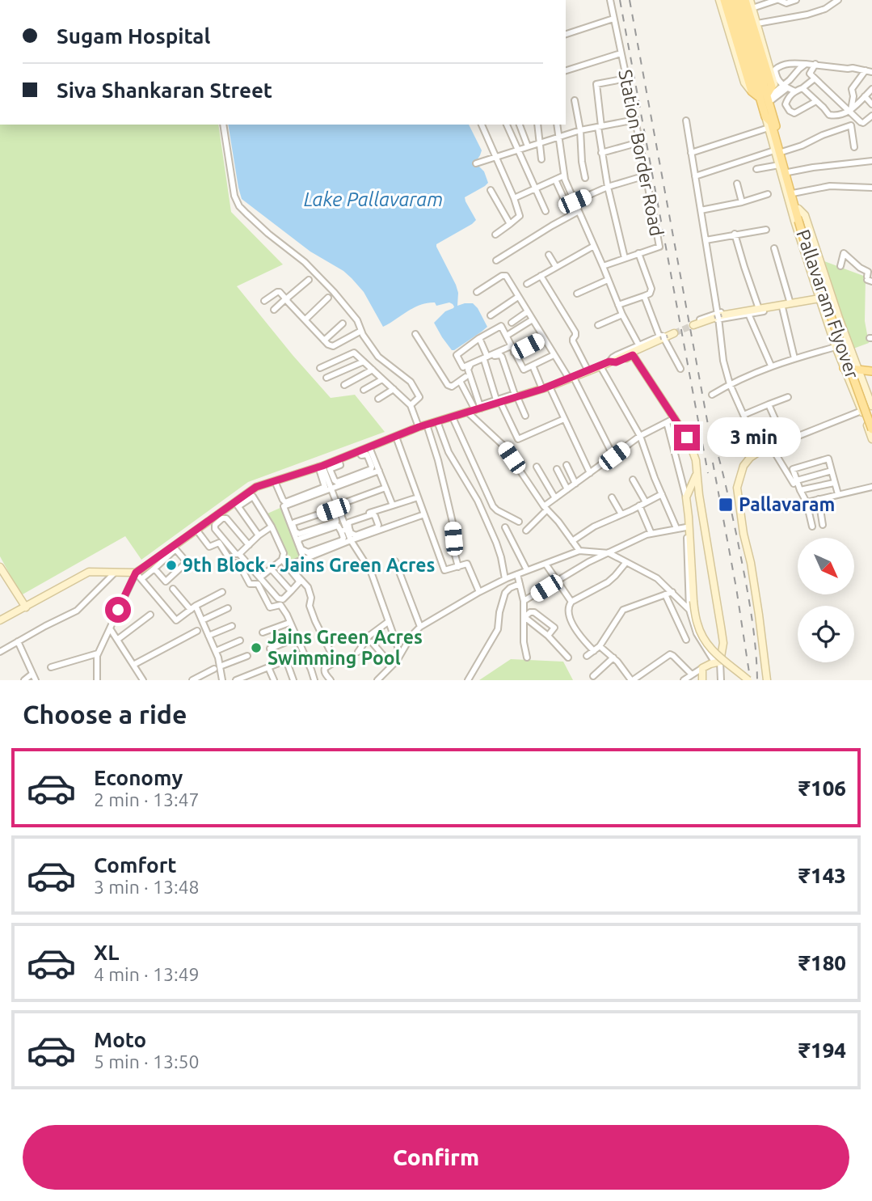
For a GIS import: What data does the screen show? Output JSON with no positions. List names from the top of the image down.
{
  "streets": {
    "main road": ["Pallavaram Flyover"],
    "street": ["Station Border Road"]
  },
  "water": ["Lake Pallavaram"],
  "places": {
    "transit": ["Pallavaram"],
    "other": ["9th Block - Jains Green Acres", "Jains Green Acres Swimming Pool"]
  },
  "north": "bottom right",
  "page": {
    "banner": ["Sugam Hospital", "Siva Shankaran Street"],
    "bubble": "3 min",
    "heading": "Choose a ride",
    "list": [
      {
        "name": "Economy",
        "note": "2 min · 13:47",
        "value": "₹106"
      },
      {
        "name": "Comfort",
        "note": "3 min · 13:48",
        "value": "₹143"
      },
      {
        "name": "XL",
        "note": "4 min · 13:49",
        "value": "₹180"
      },
      {
        "name": "Moto",
        "note": "5 min · 13:50",
        "value": "₹194"
      }
    ],
    "buttons": "Confirm"
  }
}
